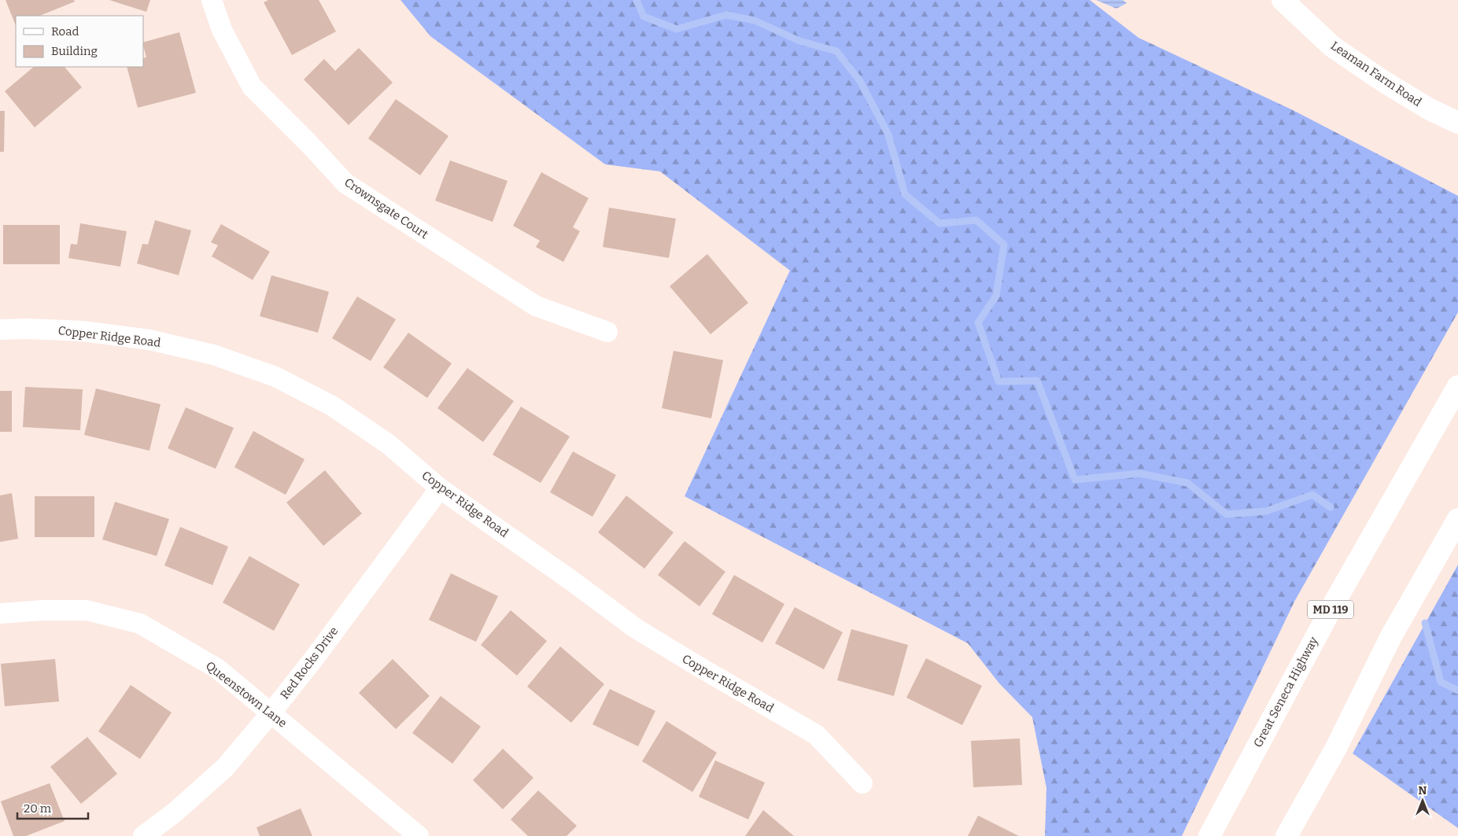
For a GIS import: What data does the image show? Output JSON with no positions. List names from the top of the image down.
{
  "streets": {
    "main road": ["Leaman Farm Road", "MD 119", "Great Seneca Highway"],
    "street": [
      "Crownsgate Court",
      "Copper Ridge Road",
      "Red Rocks Drive",
      "Queenstown Lane"
    ]
  },
  "crossings": [
    ["Copper Ridge Road", "Red Rocks Drive"],
    ["Red Rocks Drive", "Queenstown Lane"]
  ],
  "legend": ["Road", "Building"],
  "scale_bar": "20 m",
  "north": "top"
}
